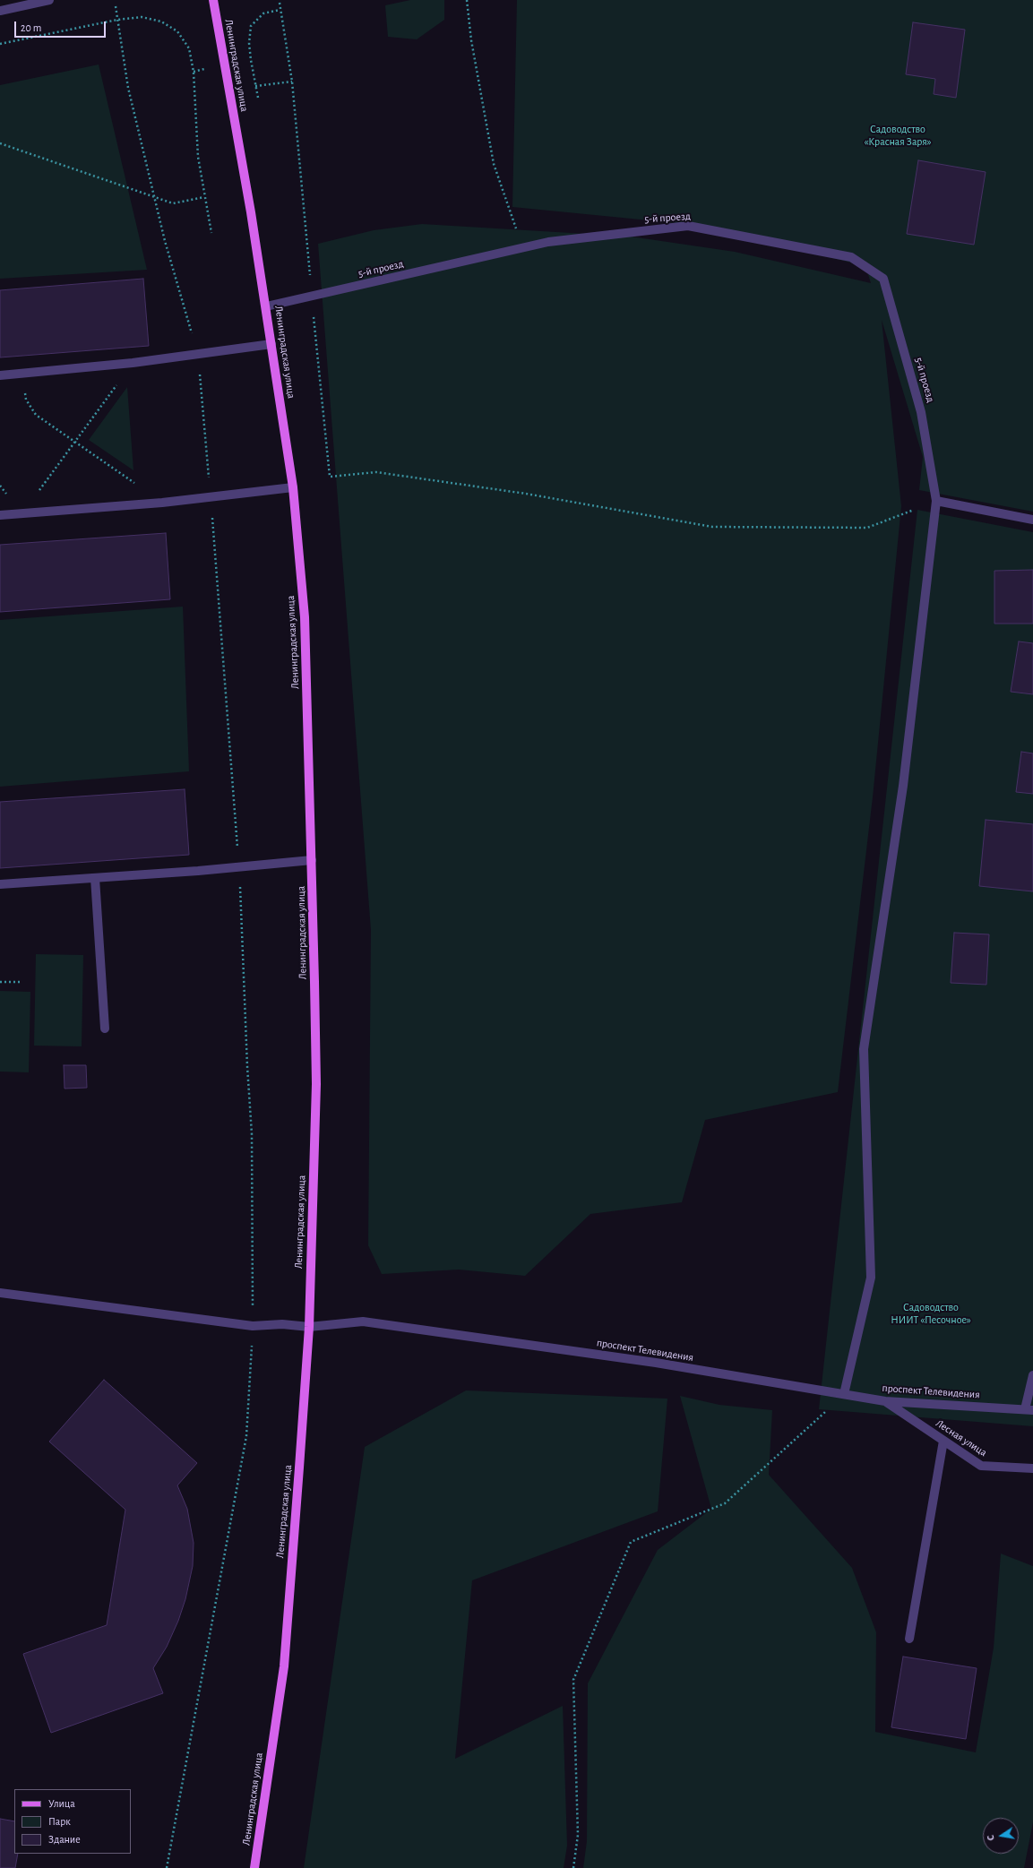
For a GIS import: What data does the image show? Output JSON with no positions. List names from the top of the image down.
{
  "streets": {
    "main road": ["Ленинградская улица"],
    "street": ["5-й проезд", "проспект Телевидения", "Лесная улица"]
  },
  "crossings": [
    ["Ленинградская улица", "5-й проезд"],
    ["Ленинградская улица", "проспект Телевидения"],
    ["5-й проезд", "проспект Телевидения"],
    ["проспект Телевидения", "Лесная улица"]
  ],
  "parks": ["Садоводство «Красная Заря»", "Садоводство НИИТ «Песочное»"],
  "legend": ["Улица", "Парк", "Здание"],
  "scale_bar": "20 m",
  "north": "left"
}
